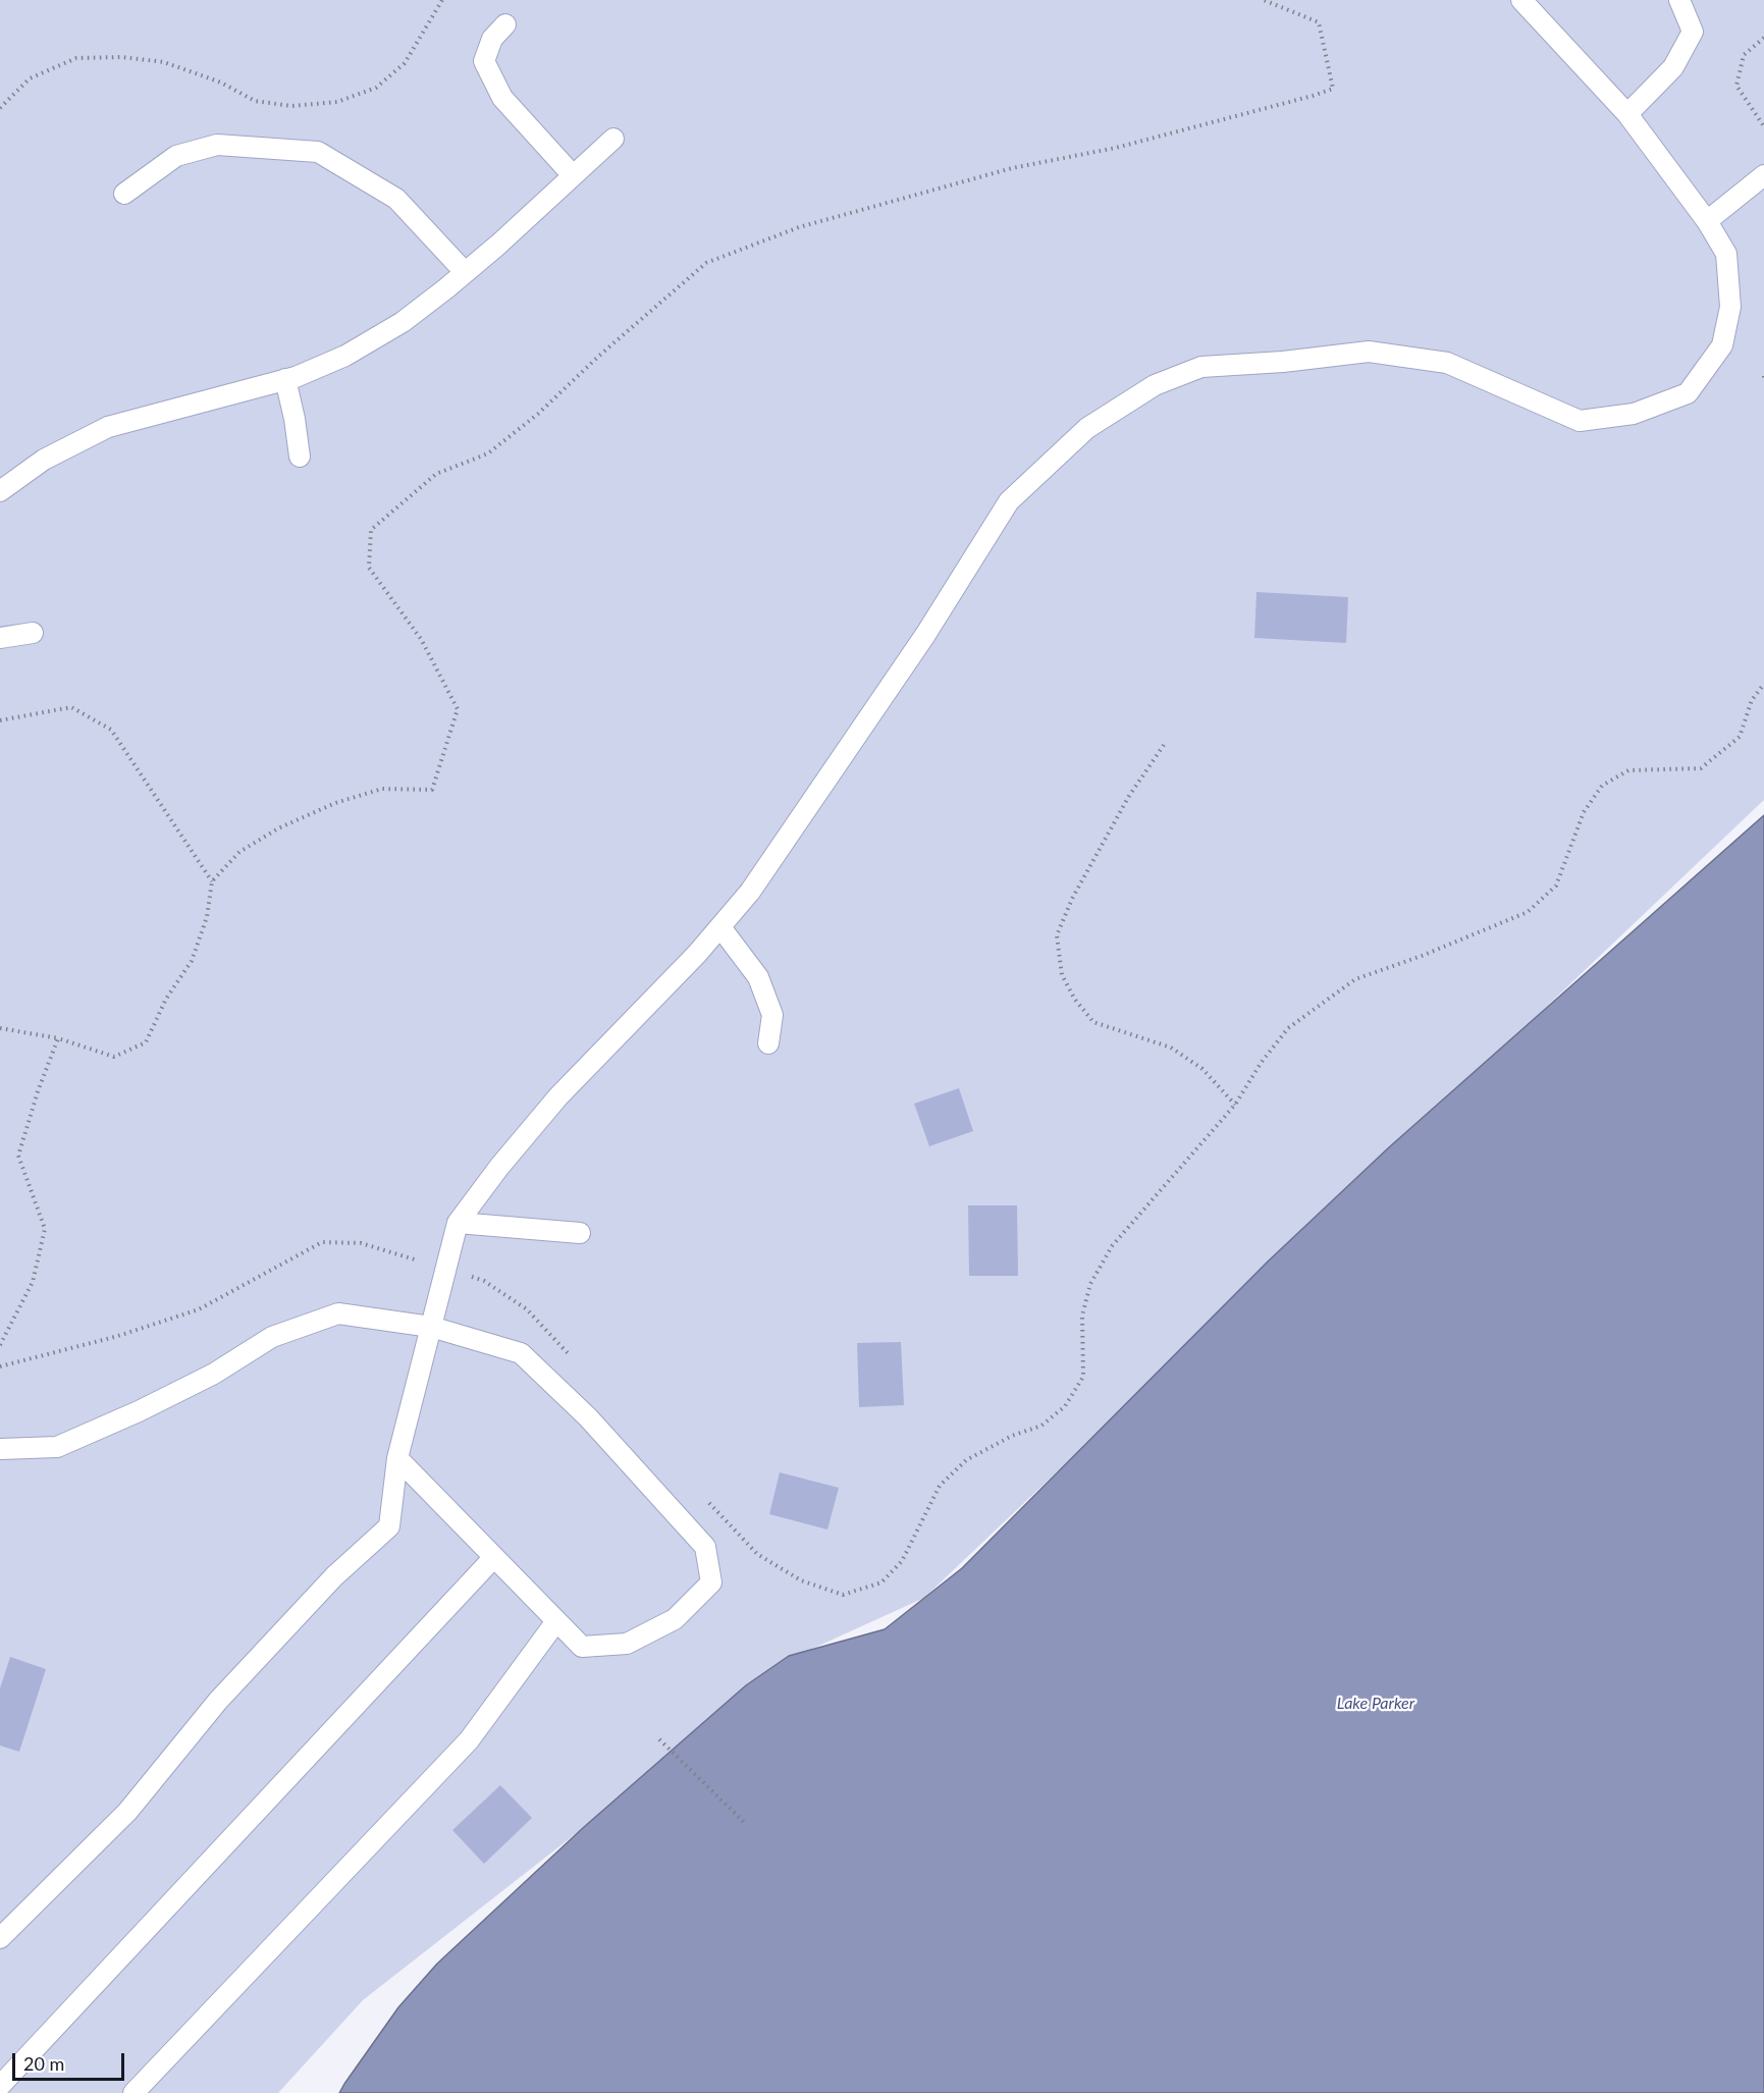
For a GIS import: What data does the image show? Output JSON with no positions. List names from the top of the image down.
{
  "water": ["Lake Parker"],
  "scale_bar": "20 m"
}
